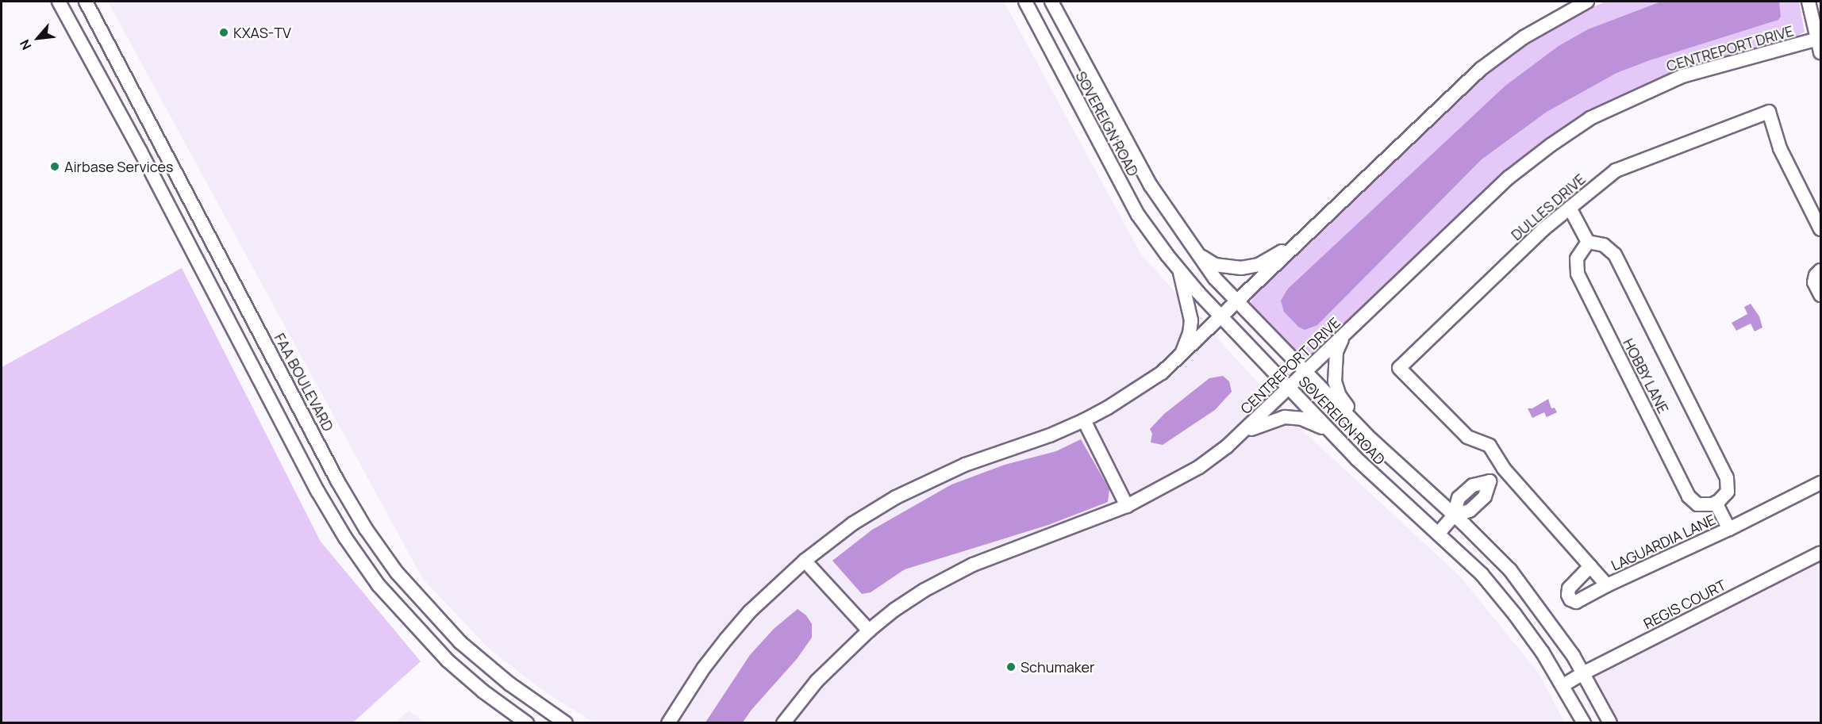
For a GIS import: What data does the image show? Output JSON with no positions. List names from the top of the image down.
{
  "streets": {
    "street": [
      "CENTREPORT DRIVE",
      "SOVEREIGN ROAD",
      "DULLES DRIVE",
      "HOBBY LANE",
      "FAA BOULEVARD",
      "LAGUARDIA LANE",
      "REGIS COURT"
    ]
  },
  "crossings": [
    ["CENTREPORT DRIVE", "SOVEREIGN ROAD"],
    ["SOVEREIGN ROAD", "REGIS COURT"],
    ["DULLES DRIVE", "LAGUARDIA LANE"]
  ],
  "places": ["KXAS-TV", "Airbase Services", "Schumaker"],
  "north": "bottom left"
}
